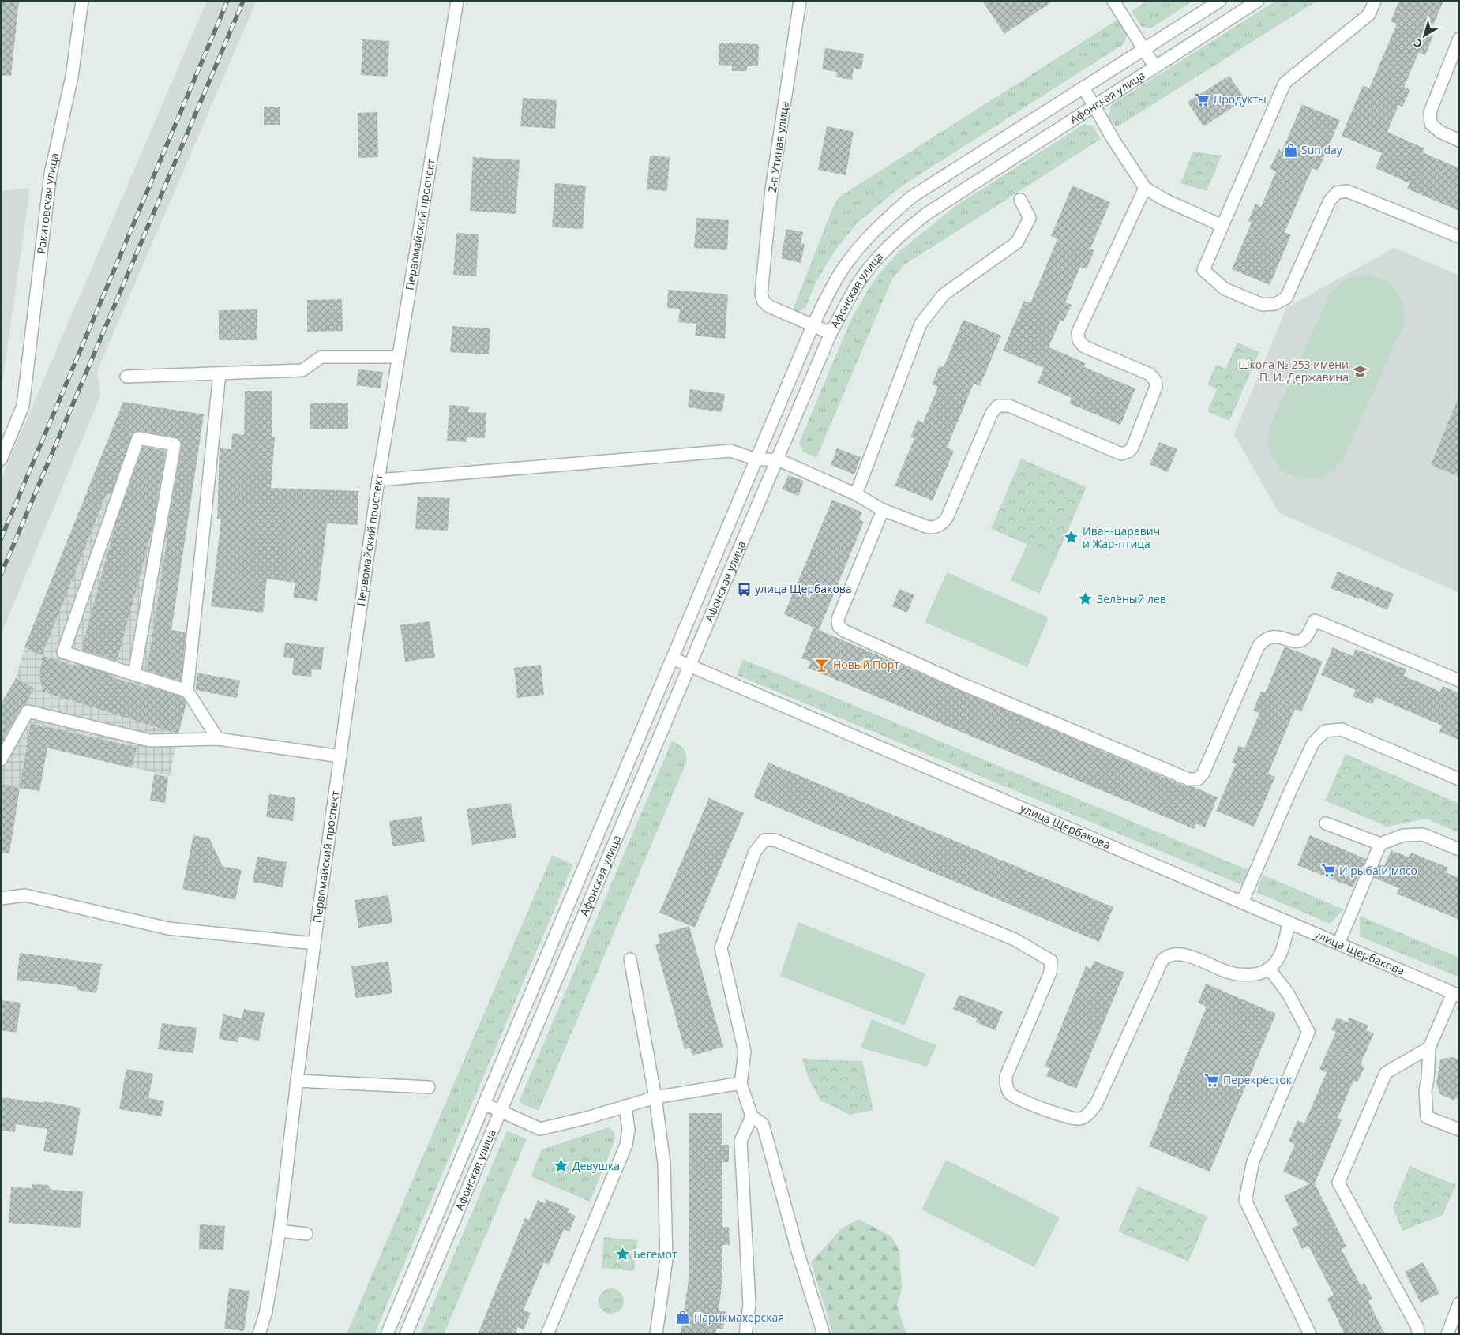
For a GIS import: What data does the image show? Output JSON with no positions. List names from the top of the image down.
{
  "streets": {
    "street": [
      "Афонская улица",
      "2-я Утиная улица",
      "Ракитовская улица",
      "Первомайский проспект",
      "улица Щербакова"
    ]
  },
  "crossings": [
    ["Афонская улица", "2-я Утиная улица"],
    ["Афонская улица", "улица Щербакова"]
  ],
  "places": {
    "supermarket": ["Продукты", "И рыба и мясо", "Перекрёсток"],
    "shop": ["Sun day", "Парикмахерская"],
    "school or university": ["Школа № 253 имени П. И. Державина"],
    "place": [
      "Иван-царевич и Жар-птица",
      "Зелёный лев",
      "Девушка",
      "Бегемот"
    ],
    "bus stop": ["улица Щербакова"],
    "bar": ["Новый Порт"]
  },
  "north": "bottom left"
}
